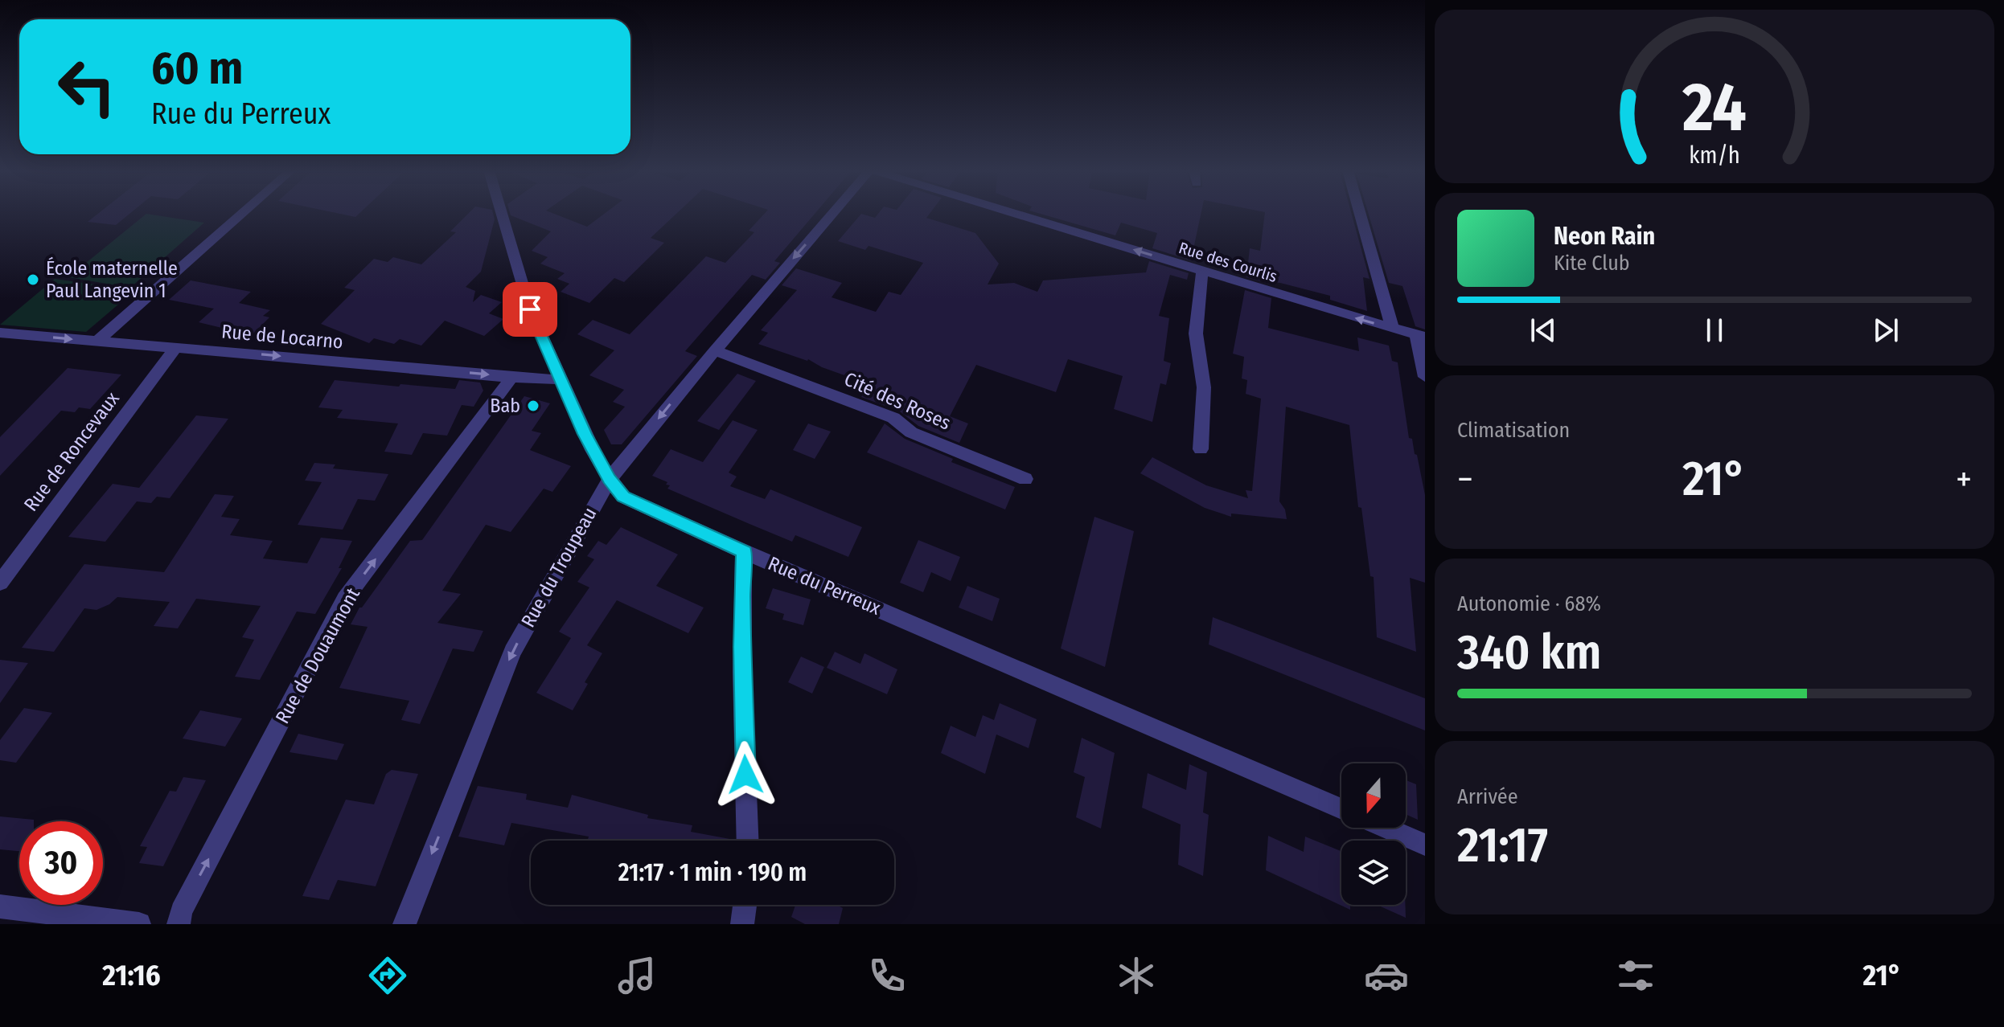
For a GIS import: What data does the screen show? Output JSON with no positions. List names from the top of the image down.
{
  "streets": {
    "street": [
      "Rue des Courlis",
      "Rue de Locarno",
      "Cité des Roses",
      "Rue de Roncevaux",
      "Rue du Troupeau",
      "Rue du Perreux",
      "Rue de Douaumont"
    ]
  },
  "crossings": [
    ["Rue de Locarno", "Rue de Roncevaux"],
    ["Rue de Locarno", "Rue du Perreux"],
    ["Rue de Locarno", "Rue de Douaumont"],
    ["Cité des Roses", "Rue du Troupeau"],
    ["Rue du Troupeau", "Rue du Perreux"]
  ],
  "one_way": [
    "Rue des Courlis",
    "Rue de Locarno",
    "Rue du Troupeau",
    "Rue de Douaumont"
  ],
  "places": ["École maternelle Paul Langevin 1", "Bab"],
  "north": "bottom",
  "page": {
    "turn": ["60 m", "Rue du Perreux"],
    "song": ["Neon Rain", "Kite Club"],
    "tile": [
      "Climatisation",
      ["Autonomie · 68%", "340 km"],
      ["Arrivée", "21:17"]
    ],
    "heat": ["−", "21°", "+"],
    "limit": "30",
    "trip": "21:17 · 1 min · 190 m",
    "tabs": ["21:16", "21°"],
    "gauge": ["24", "km/h"]
  }
}
